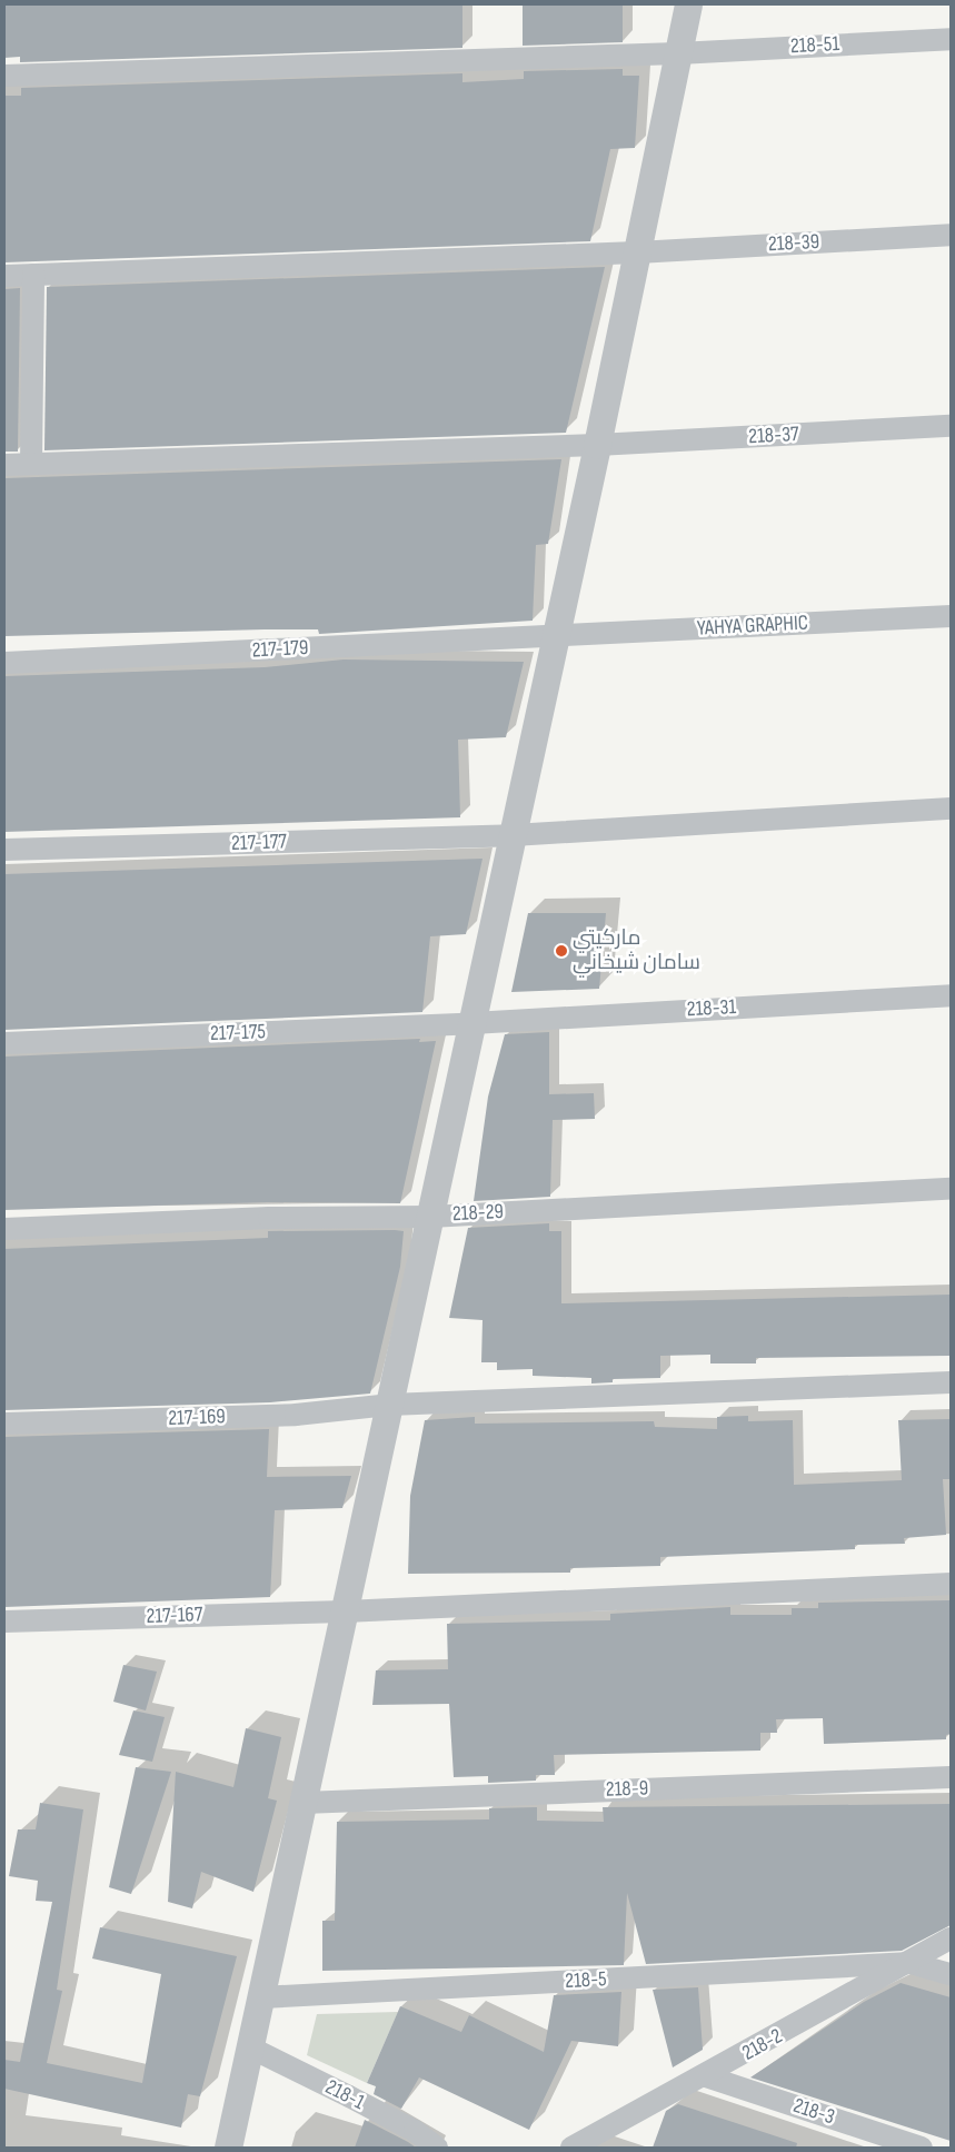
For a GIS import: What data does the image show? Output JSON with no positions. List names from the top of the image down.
{
  "streets": {
    "street": [
      "218-51",
      "218-39",
      "218-37",
      "YAHYA GRAPHIC",
      "217-179",
      "217-177",
      "218-31",
      "217-175",
      "218-29",
      "217-169",
      "217-167",
      "218-9",
      "218-5",
      "218-2",
      "218-1",
      "218-3"
    ]
  },
  "crossings": [
    ["YAHYA GRAPHIC", "217-179"],
    ["218-31", "217-175"],
    ["218-5", "218-2"],
    ["218-2", "218-3"]
  ],
  "places": ["ماركيتي سامان شيخاني"]
}
